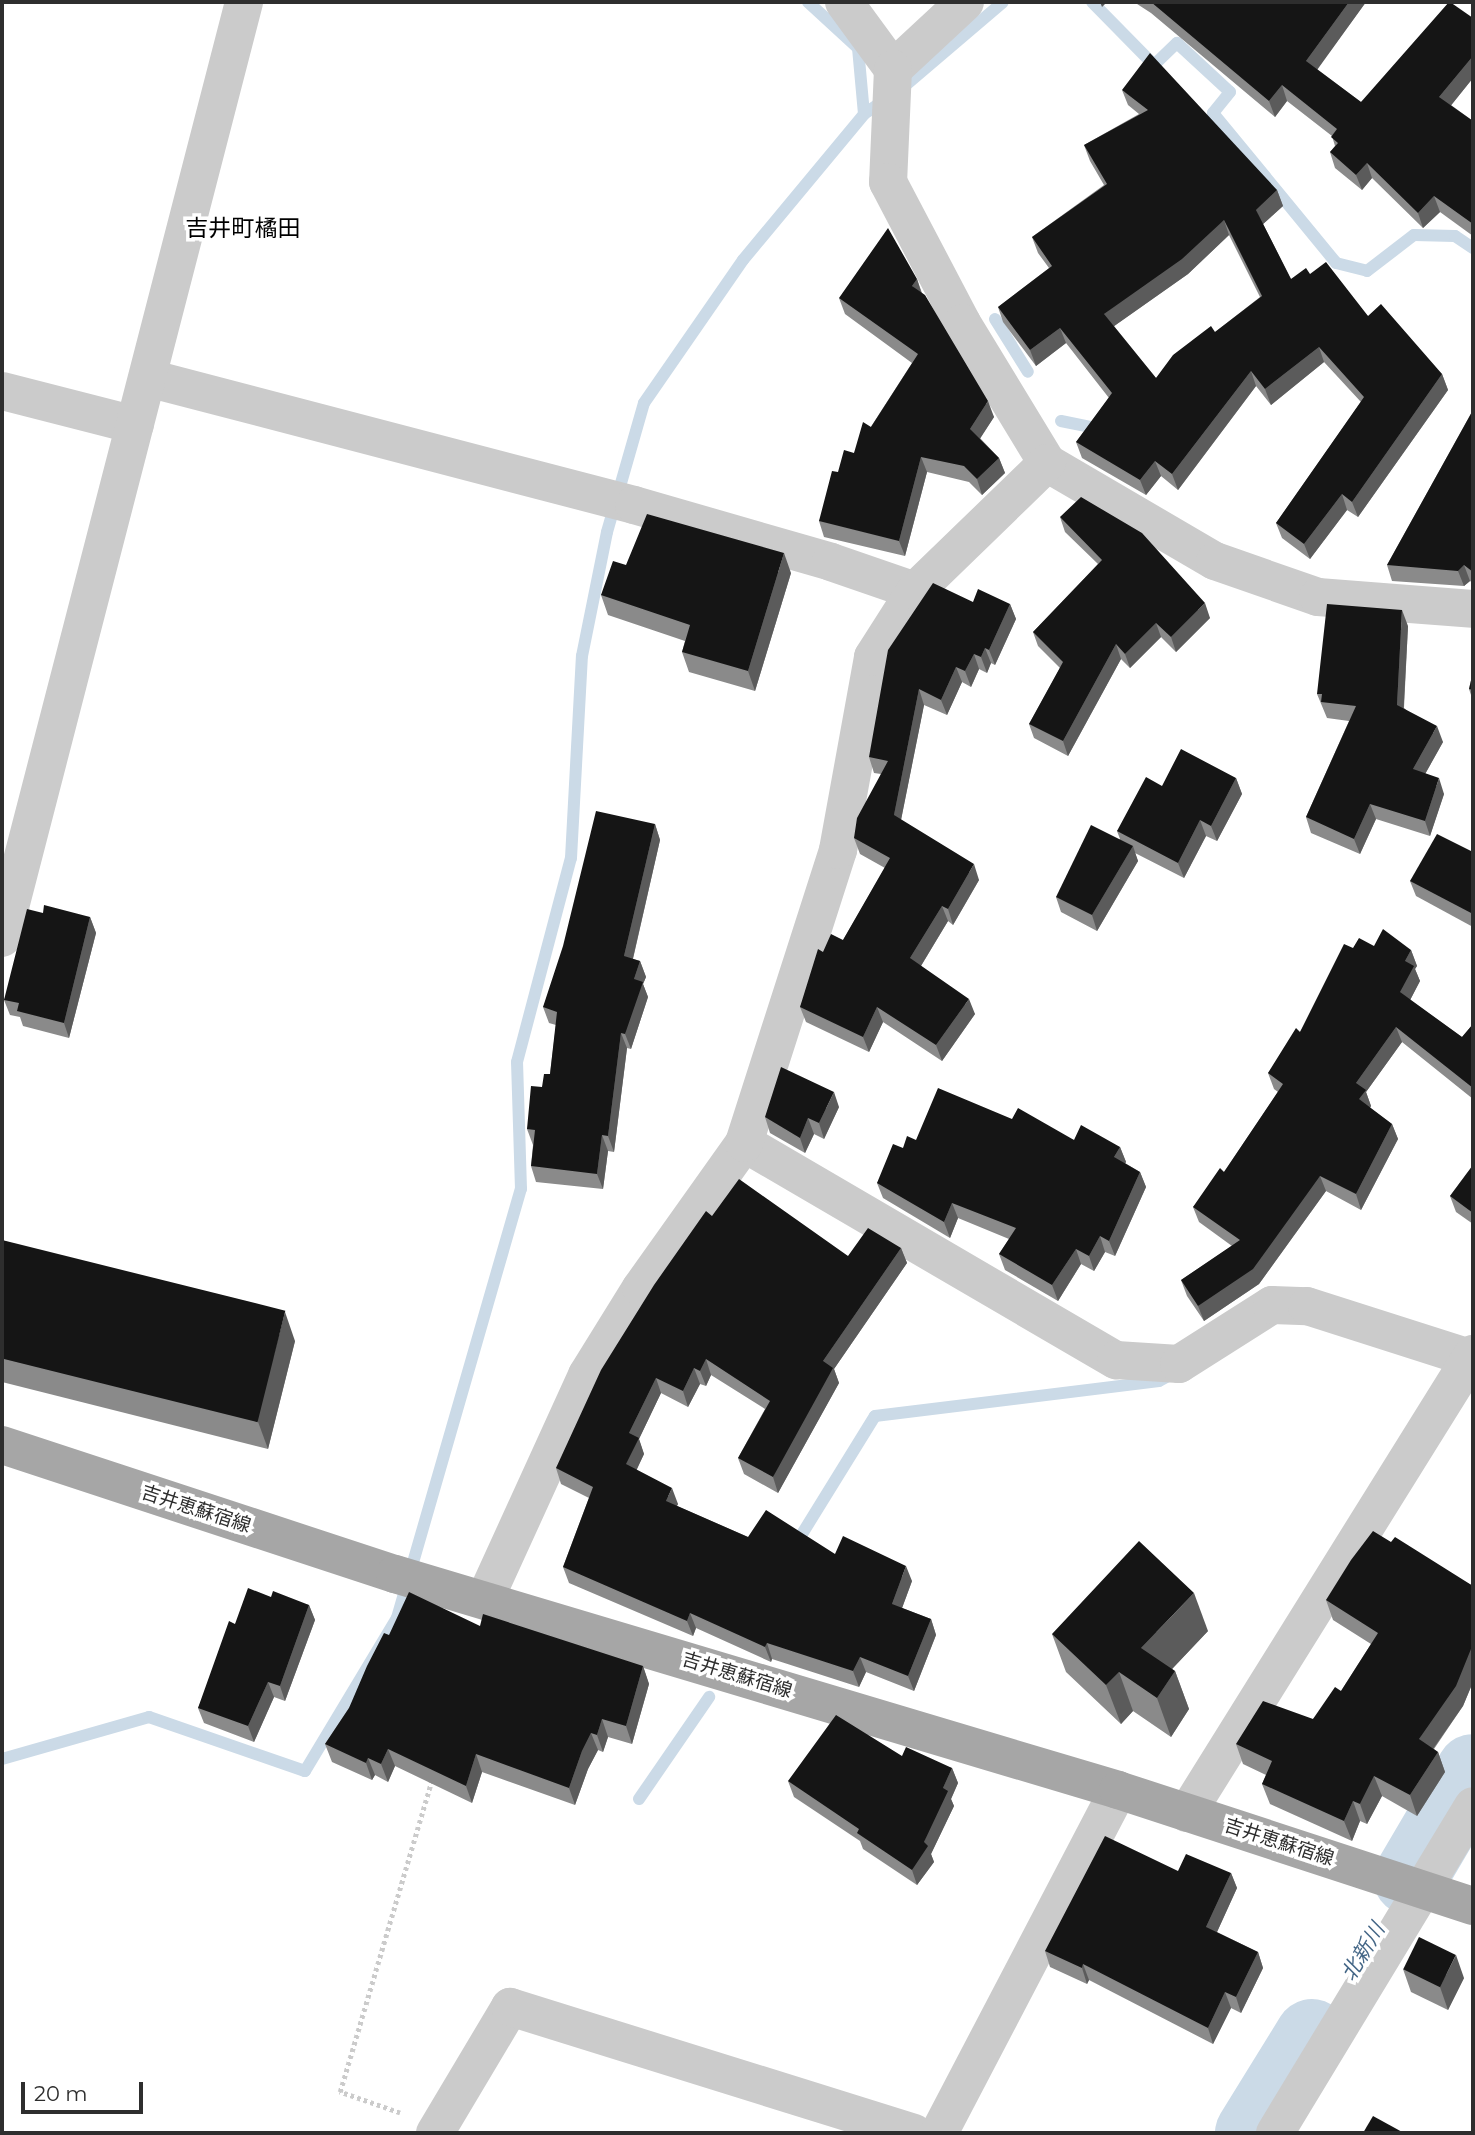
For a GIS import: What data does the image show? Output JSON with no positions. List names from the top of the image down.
{
  "streets": {
    "main road": ["吉井恵蘇宿線"]
  },
  "districts": ["吉井町橘田"],
  "water": ["北新川"],
  "scale_bar": "20 m"
}
